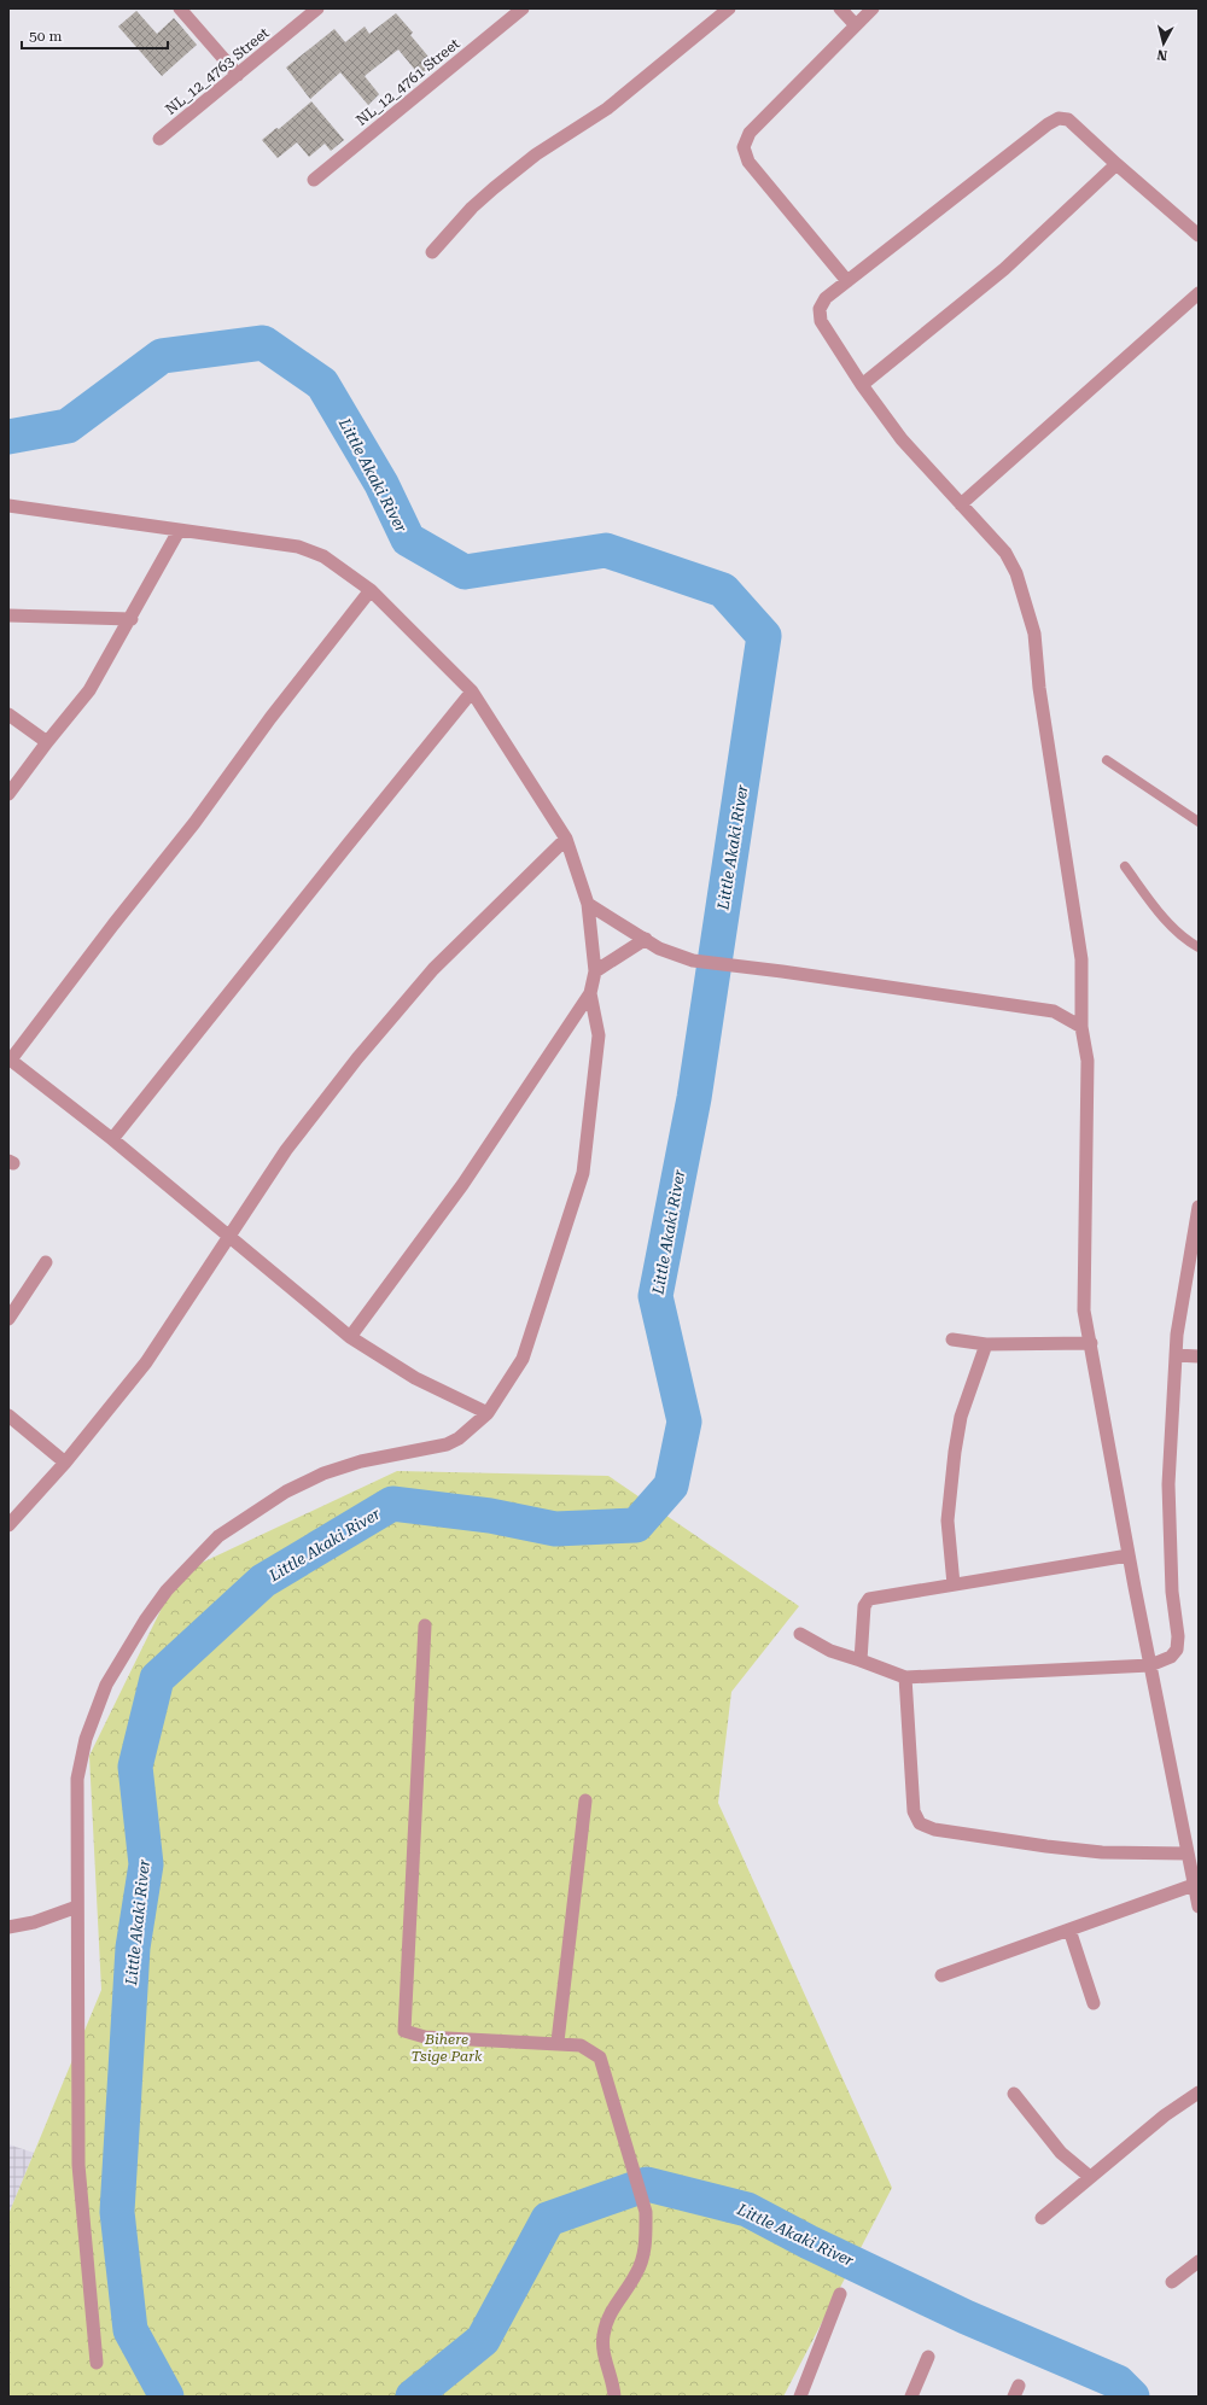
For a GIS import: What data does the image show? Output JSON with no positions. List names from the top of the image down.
{
  "streets": {
    "street": ["NL_12_4763 Street", "NL_12_4761 Street"]
  },
  "water": ["Little Akaki River"],
  "parks": ["Bihere Tsige Park"],
  "scale_bar": "50 m",
  "north": "bottom"
}
